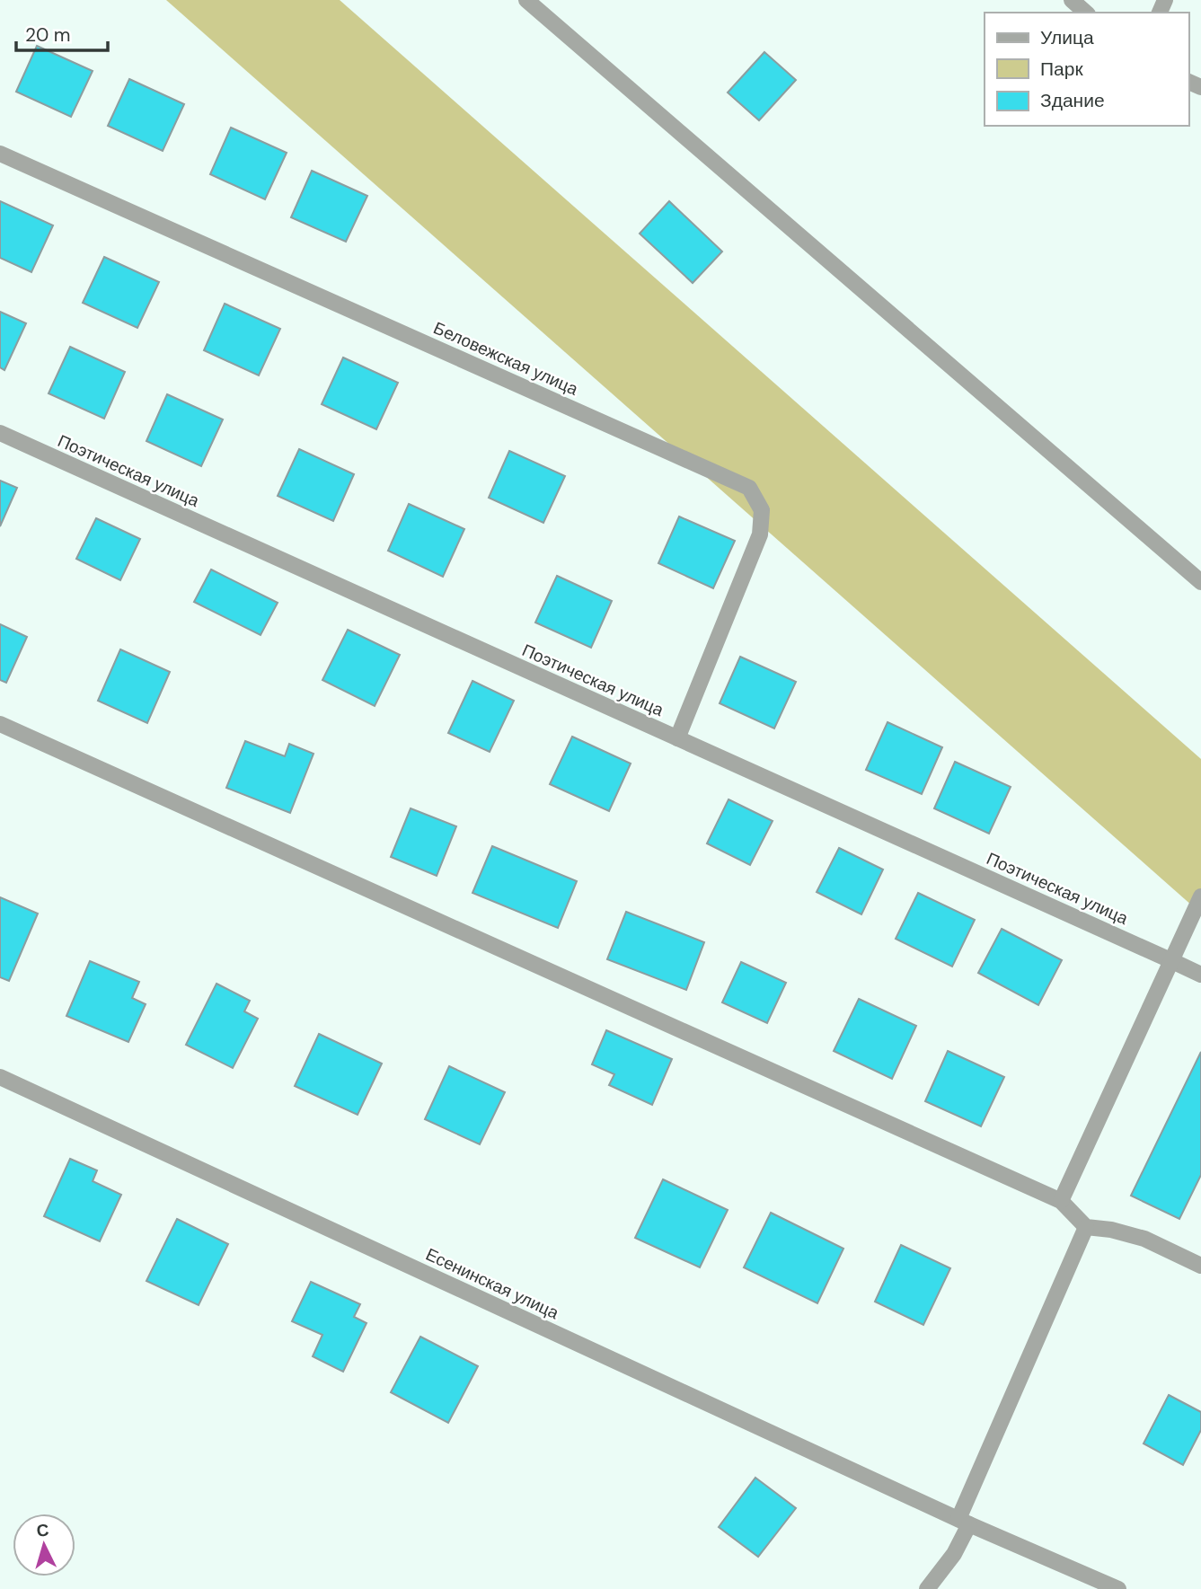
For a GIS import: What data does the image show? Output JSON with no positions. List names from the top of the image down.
{
  "streets": {
    "street": ["Беловежская улица", "Поэтическая улица", "Есенинская улица"]
  },
  "crossings": [
    ["Беловежская улица", "Поэтическая улица"]
  ],
  "legend": ["Улица", "Парк", "Здание"],
  "scale_bar": "20 m",
  "north": "top"
}
